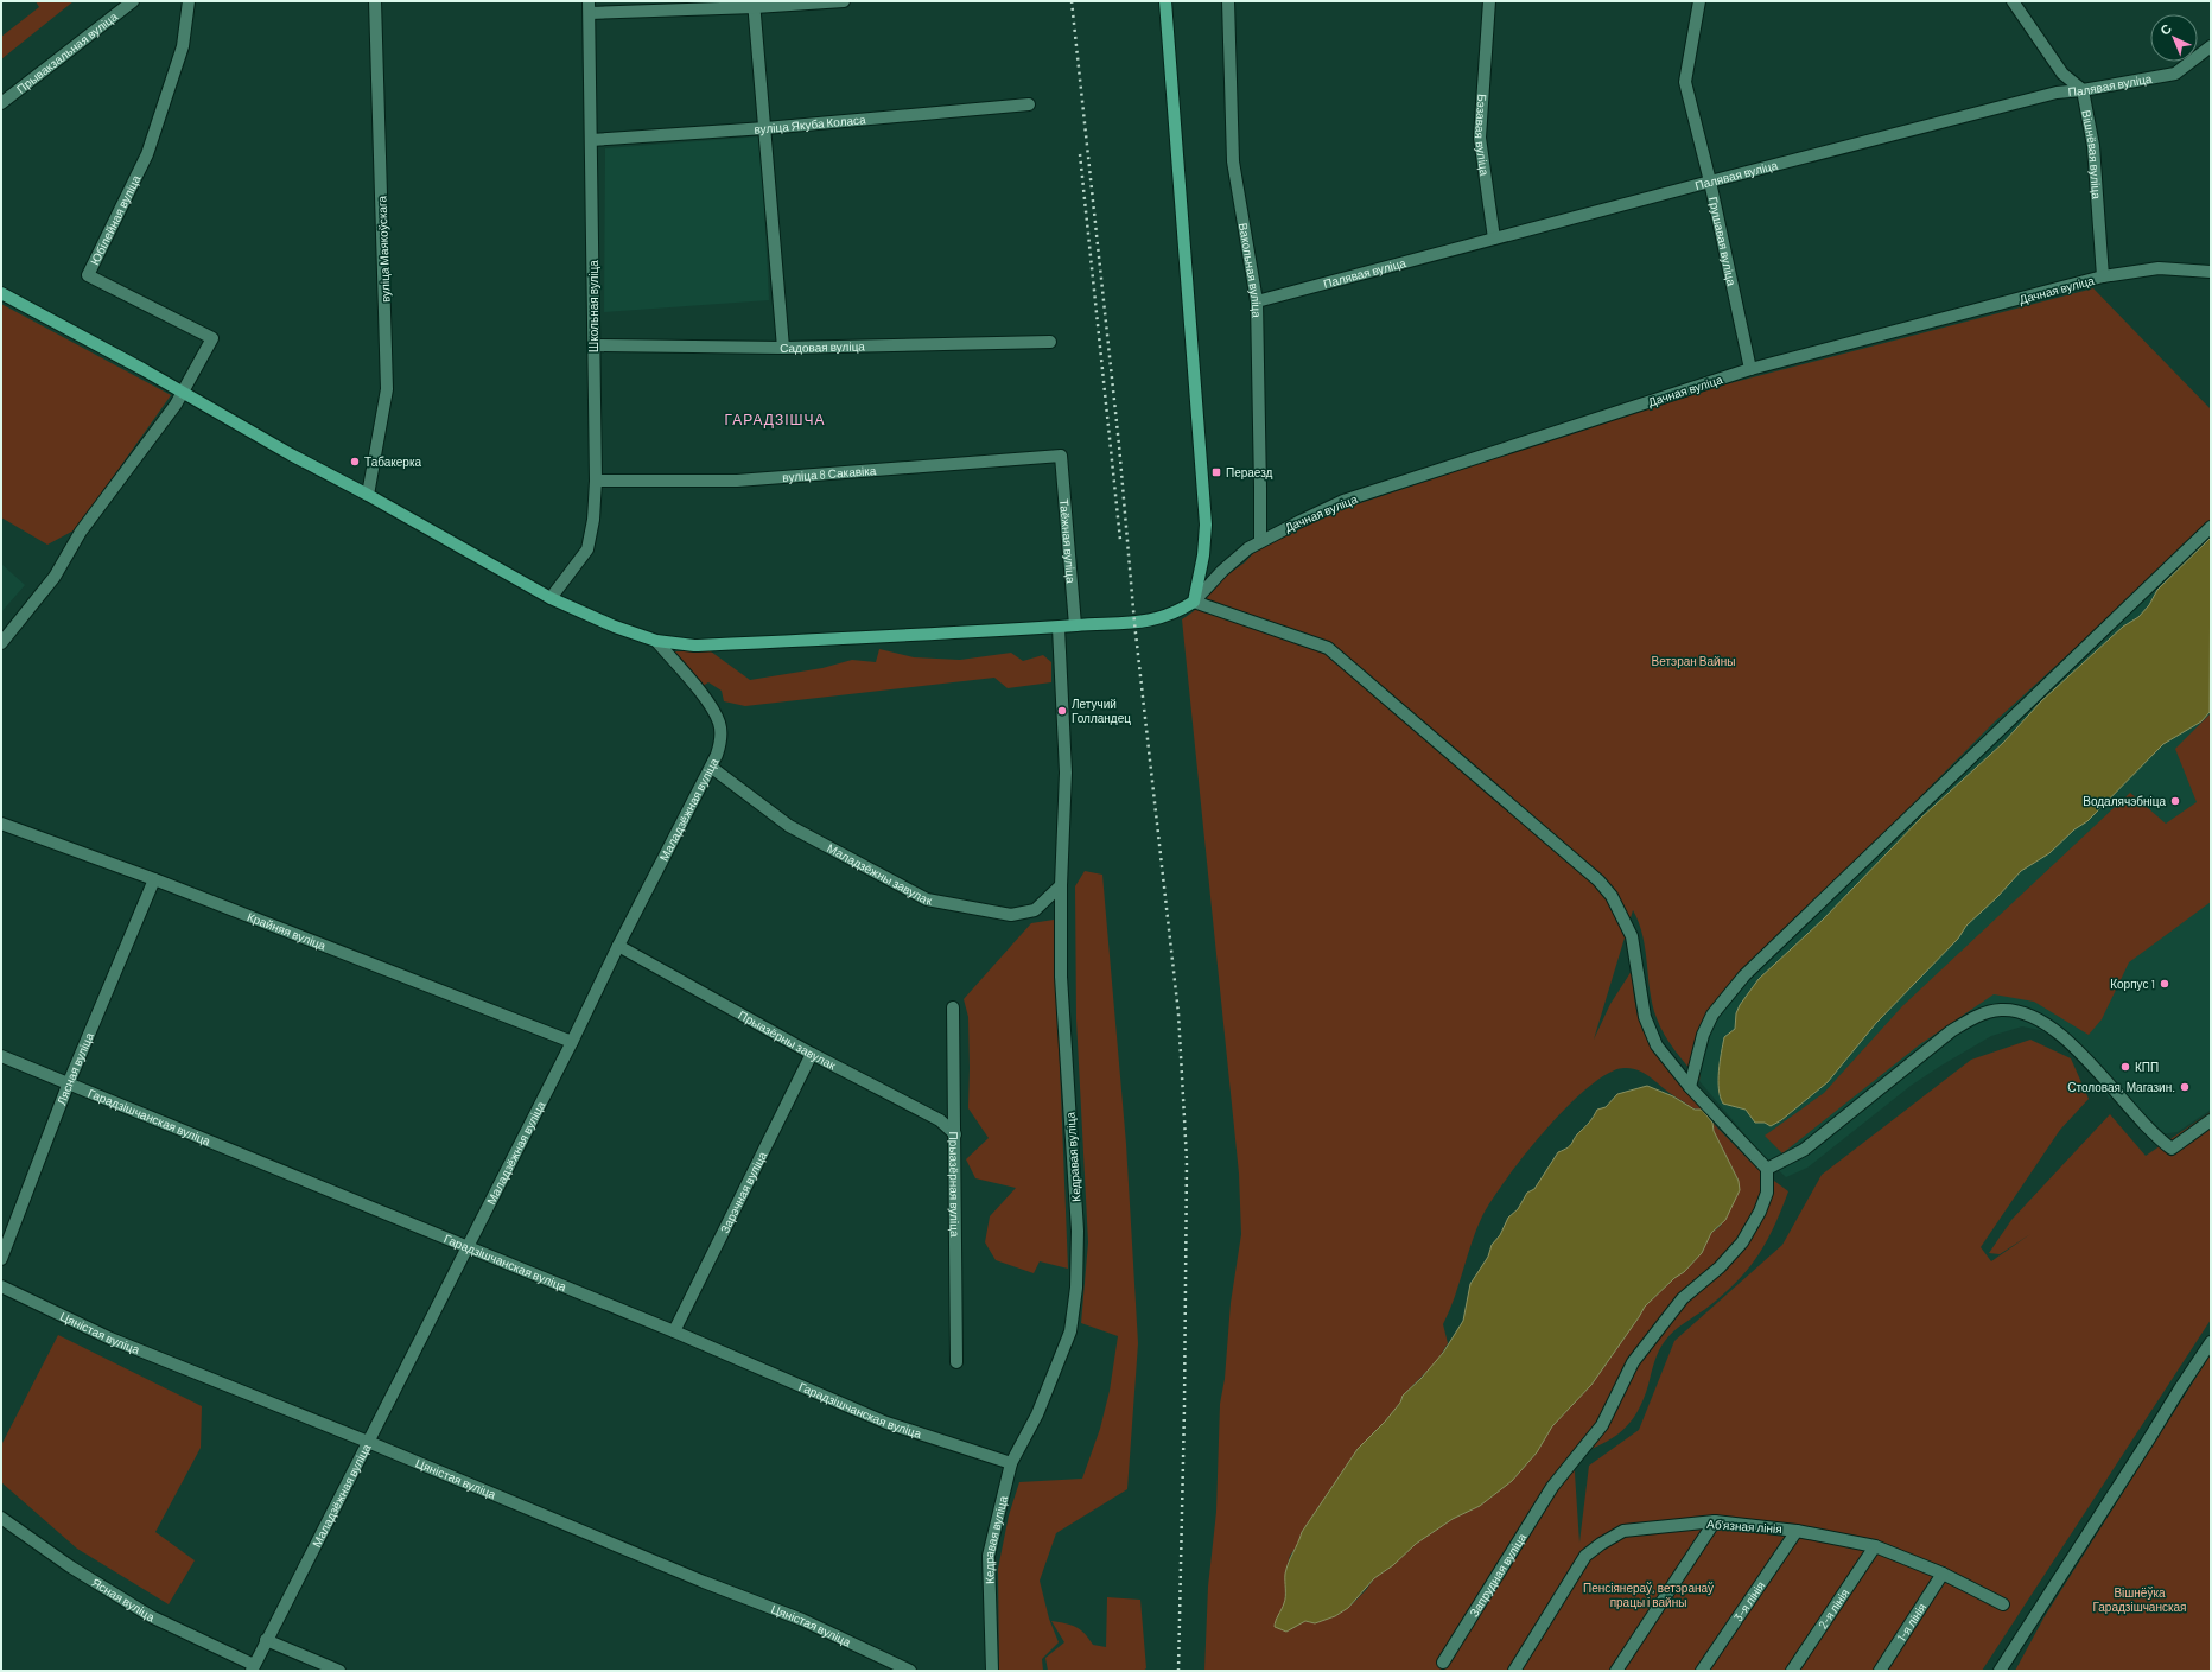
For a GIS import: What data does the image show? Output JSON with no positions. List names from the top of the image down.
{
  "streets": {
    "street": [
      "Прывакзальная вуліца",
      "Палявая вуліца",
      "вуліца Якуба Коласа",
      "Бэзавая вуліца",
      "Вішнёвая вуліца",
      "Юбілейная вуліца",
      "Грушавая вуліца",
      "вуліца Маякоўскага",
      "Вакольная вуліца",
      "Дачная вуліца",
      "Школьная вуліца",
      "Садовая вуліца",
      "вуліца 8 Сакавіка",
      "Таёжная вуліца",
      "Маладзёжная вуліца",
      "Маладзёжны завулак",
      "Крайняя вуліца",
      "Прыазёрны завулак",
      "Лясная вуліца",
      "Гарадзішчанская вуліца",
      "Кедравая вуліца",
      "Прыазёрная вуліца",
      "Зарэчная вуліца",
      "Цяністая вуліца",
      "Абʼязная лінія",
      "Запрудная вуліца",
      "Ясная вуліца",
      "3-я лінія",
      "2-я лінія",
      "1-я лінія"
    ]
  },
  "crossings": [
    ["Палявая вуліца", "Бэзавая вуліца"],
    ["Палявая вуліца", "Вішнёвая вуліца"],
    ["Палявая вуліца", "Грушавая вуліца"],
    ["Палявая вуліца", "Вакольная вуліца"],
    ["вуліца Якуба Коласа", "Школьная вуліца"],
    ["Вішнёвая вуліца", "Дачная вуліца"],
    ["Грушавая вуліца", "Дачная вуліца"],
    ["Вакольная вуліца", "Дачная вуліца"],
    ["Школьная вуліца", "Садовая вуліца"],
    ["Школьная вуліца", "вуліца 8 Сакавіка"],
    ["вуліца 8 Сакавіка", "Таёжная вуліца"],
    ["Маладзёжная вуліца", "Маладзёжны завулак"],
    ["Маладзёжная вуліца", "Крайняя вуліца"],
    ["Маладзёжная вуліца", "Прыазёрны завулак"],
    ["Маладзёжная вуліца", "Гарадзішчанская вуліца"],
    ["Маладзёжная вуліца", "Цяністая вуліца"],
    ["Маладзёжная вуліца", "Ясная вуліца"],
    ["Маладзёжны завулак", "Кедравая вуліца"],
    ["Крайняя вуліца", "Лясная вуліца"],
    ["Прыазёрны завулак", "Прыазёрная вуліца"],
    ["Прыазёрны завулак", "Зарэчная вуліца"],
    ["Лясная вуліца", "Гарадзішчанская вуліца"],
    ["Гарадзішчанская вуліца", "Кедравая вуліца"],
    ["Гарадзішчанская вуліца", "Зарэчная вуліца"],
    ["Абʼязная лінія", "3-я лінія"],
    ["Абʼязная лінія", "2-я лінія"],
    ["Абʼязная лінія", "1-я лінія"]
  ],
  "districts": ["ГАРАДЗІШЧА"],
  "parks": ["Ветэран Вайны", "Пенсіянераў, ветэранаў працы і вайны", "Вішнёўка Гарадзішчанская"],
  "places": {
    "other": [
      "Табакерка",
      "Летучий Голландец",
      "Водалячэбніца",
      "Корпус 1",
      "КПП",
      "Столовая, Магазин."
    ],
    "transit": ["Пераезд"]
  },
  "north": "top left"
}
